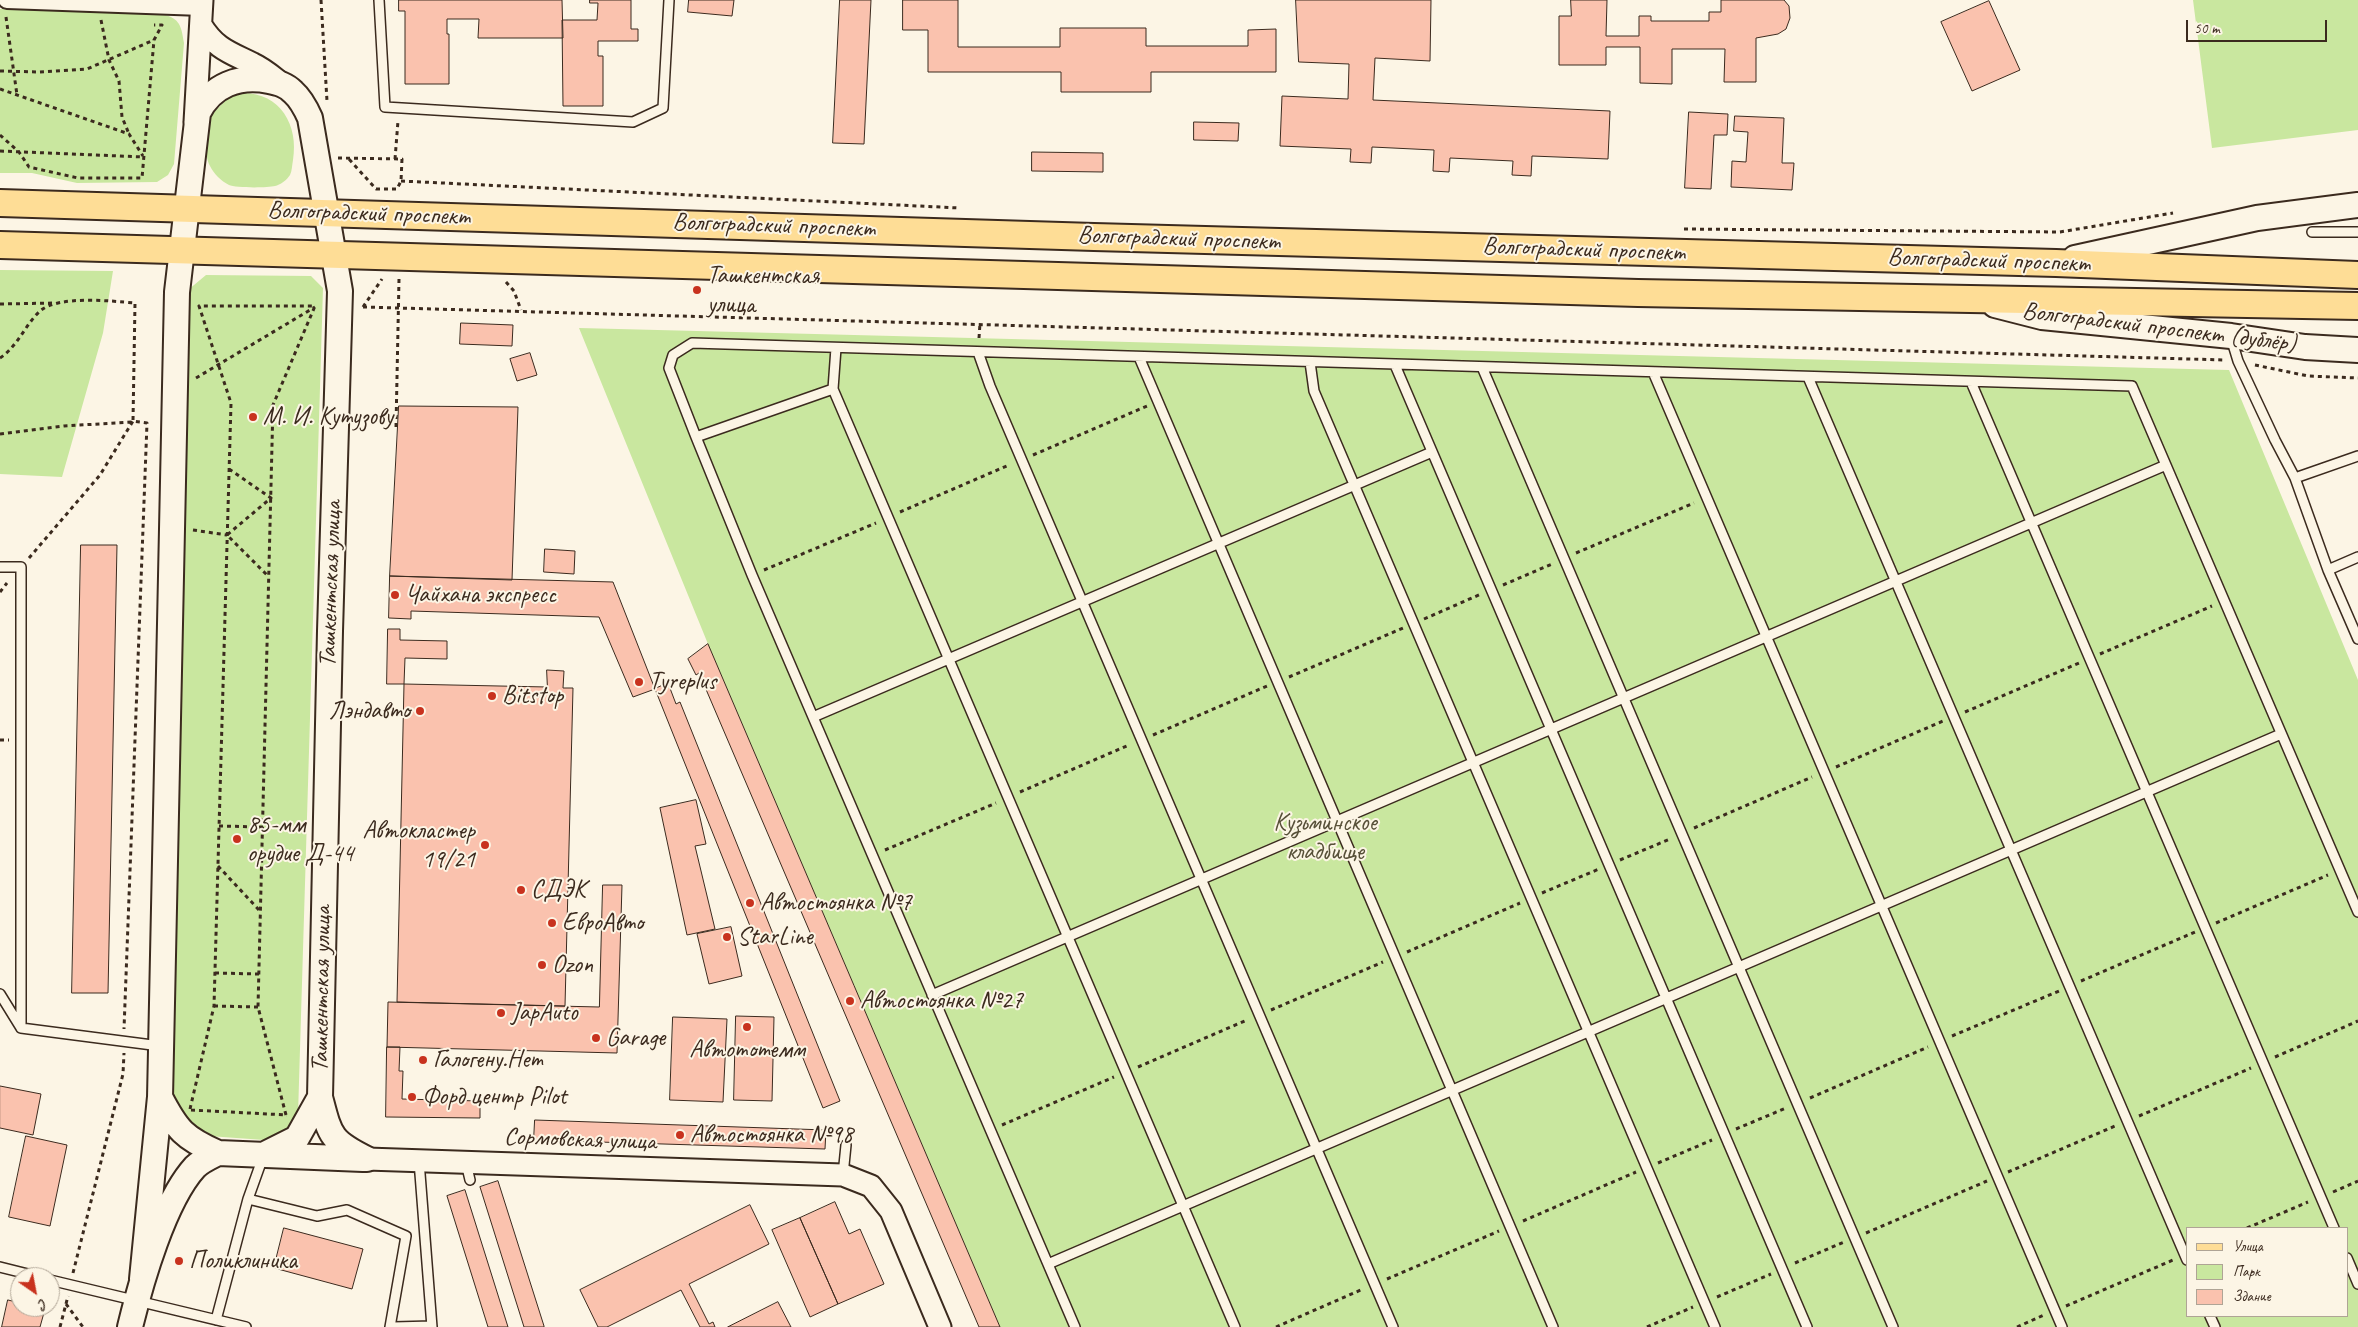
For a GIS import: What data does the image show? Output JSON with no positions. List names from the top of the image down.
{
  "streets": {
    "main road": ["Волгоградский проспект", "Волгоградский проспект (дублёр)", "Ташкентская улица"],
    "street": ["Сормовская улица"]
  },
  "crossings": [
    ["Волгоградский проспект", "Волгоградский проспект (дублёр)"],
    ["Волгоградский проспект", "Ташкентская улица"],
    ["Ташкентская улица", "Сормовская улица"]
  ],
  "parks": ["Кузьминское кладбище"],
  "places": [
    "Ташкентская улица",
    "М. И. Кутузову",
    "Чайхана экспресс",
    "Tyreplus",
    "Bitstop",
    "Лэндавто",
    "85-мм орудие Д-44",
    "Автокластер 19/21",
    "СДЭК",
    "Автостоянка №7",
    "ЕвроАвто",
    "StarLine",
    "Ozon",
    "Автостоянка №27",
    "JapAuto",
    "Автототемм",
    "Garage",
    "Галогену.Нет",
    "Форд центр Pilot",
    "Автостоянка №98",
    "Поликлиника"
  ],
  "legend": ["Улица", "Парк", "Здание"],
  "scale_bar": "50 m",
  "north": "bottom right"
}
